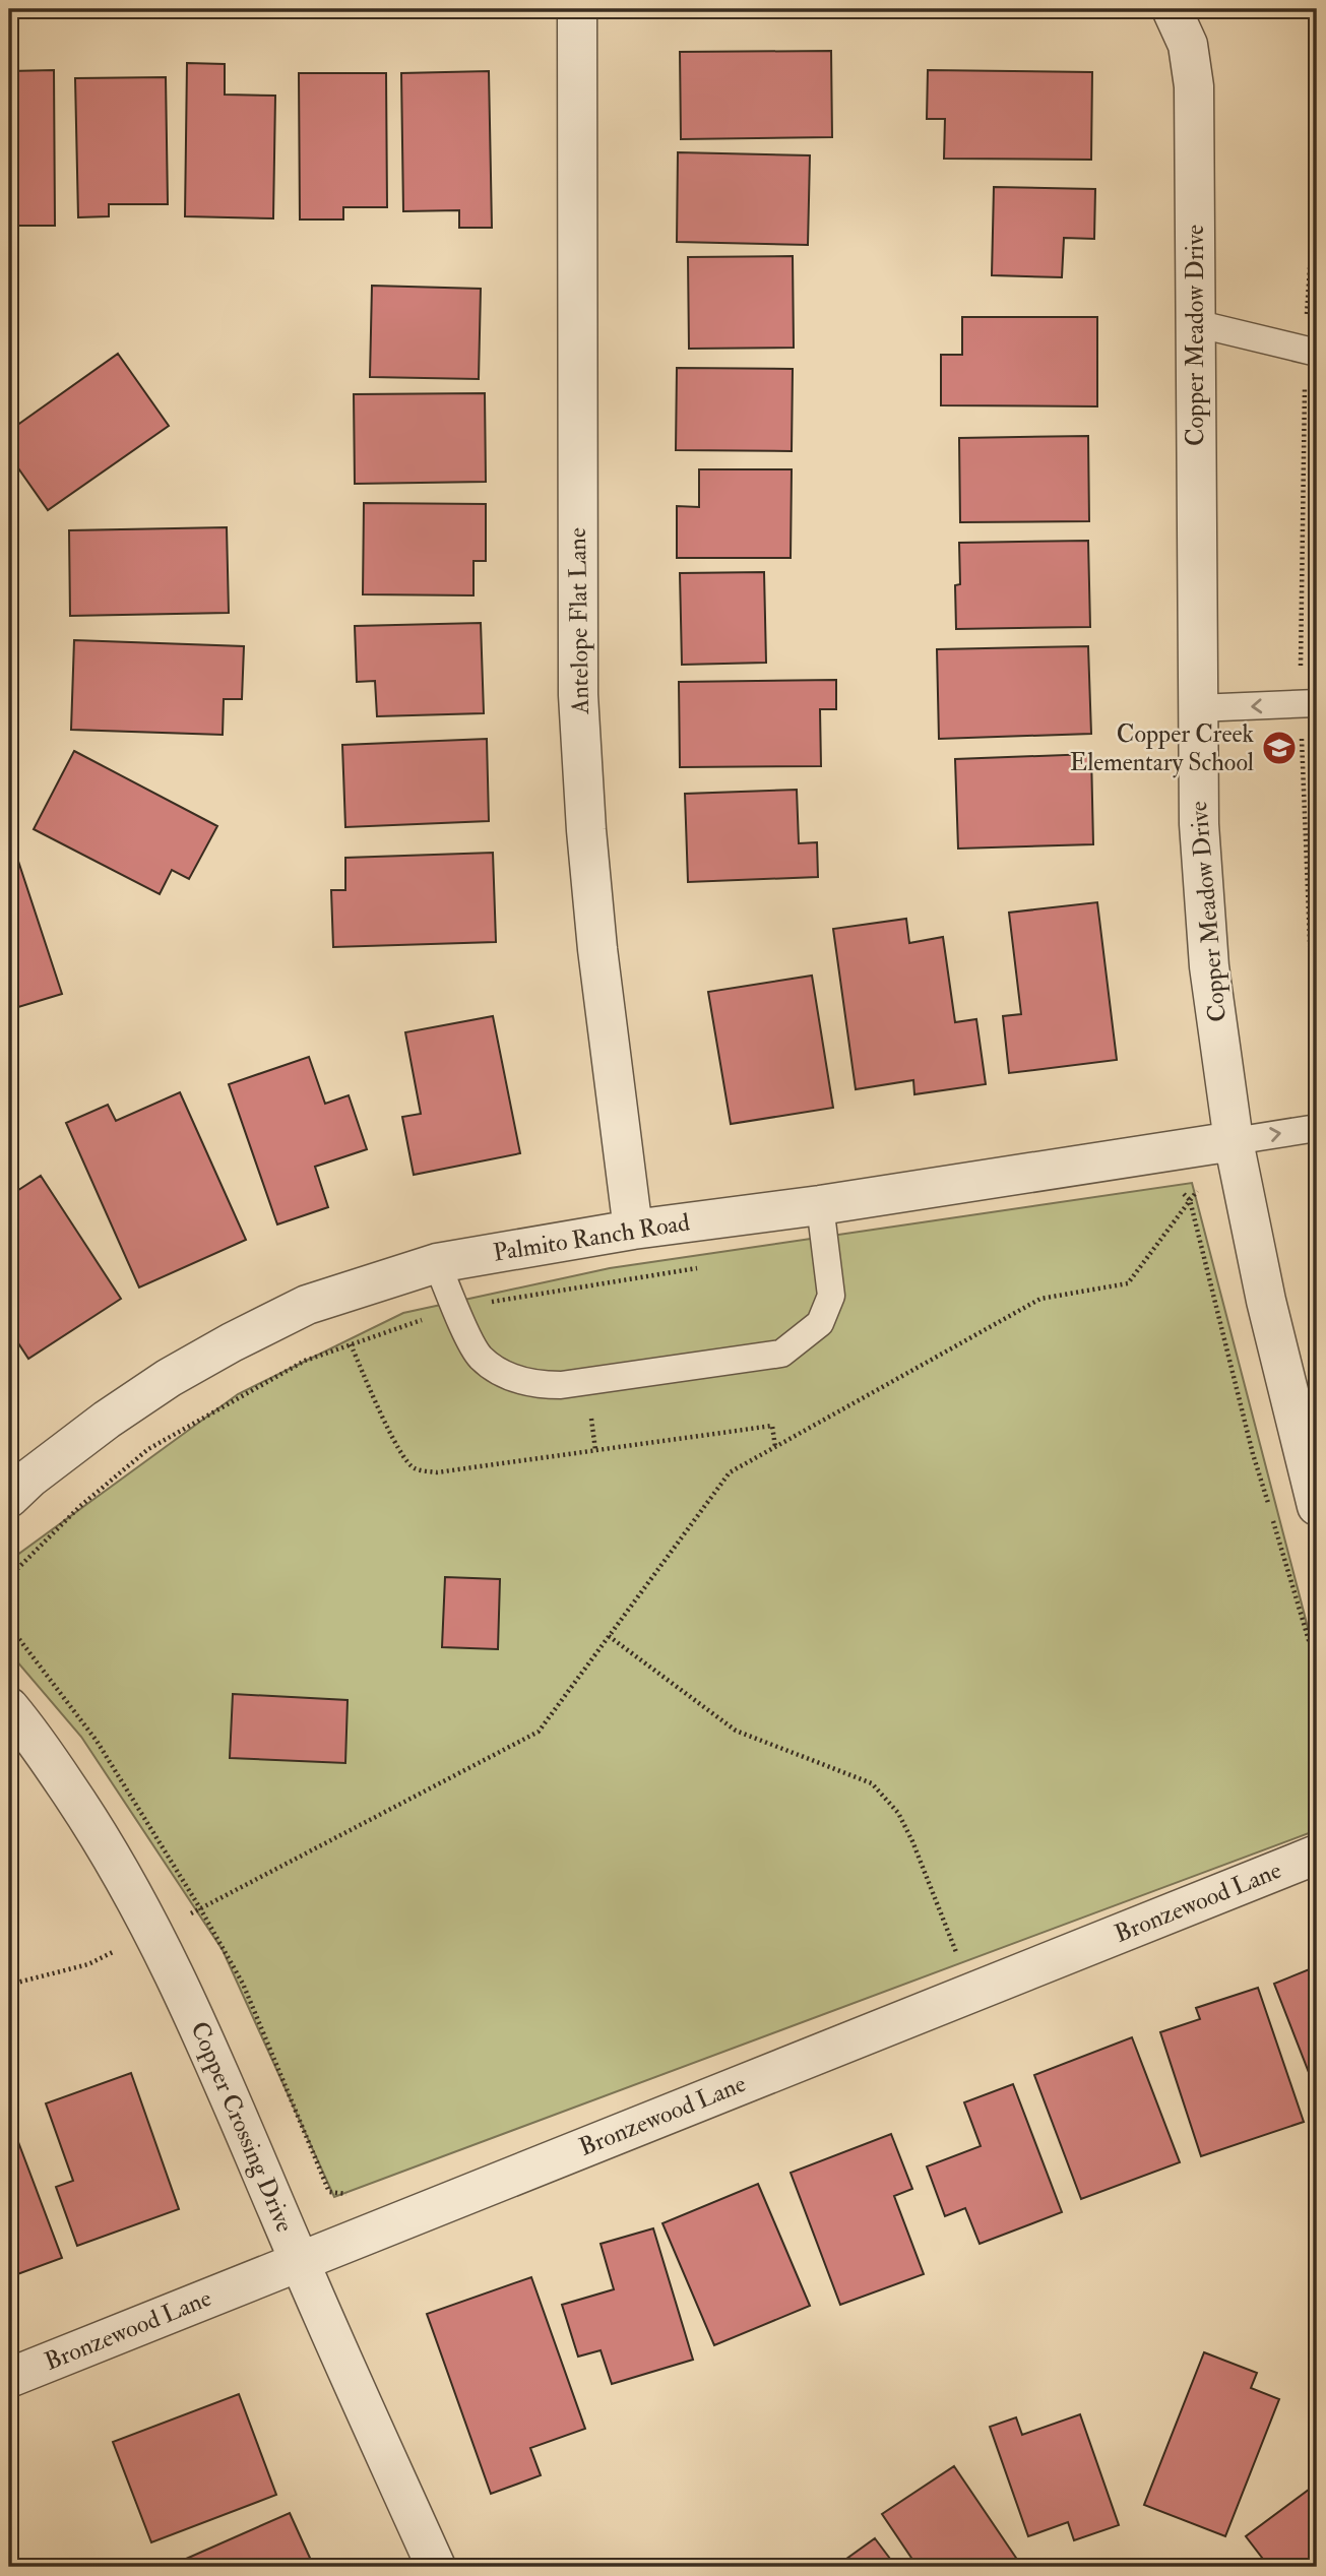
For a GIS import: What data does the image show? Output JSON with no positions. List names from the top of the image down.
{
  "streets": {
    "street": [
      "Copper Meadow Drive",
      "Antelope Flat Lane",
      "Palmito Ranch Road",
      "Bronzewood Lane",
      "Copper Crossing Drive"
    ]
  },
  "crossings": [
    ["Copper Meadow Drive", "Palmito Ranch Road"],
    ["Antelope Flat Lane", "Palmito Ranch Road"],
    ["Bronzewood Lane", "Copper Crossing Drive"]
  ],
  "places": {
    "school or university": ["Copper Creek Elementary School"]
  }
}
